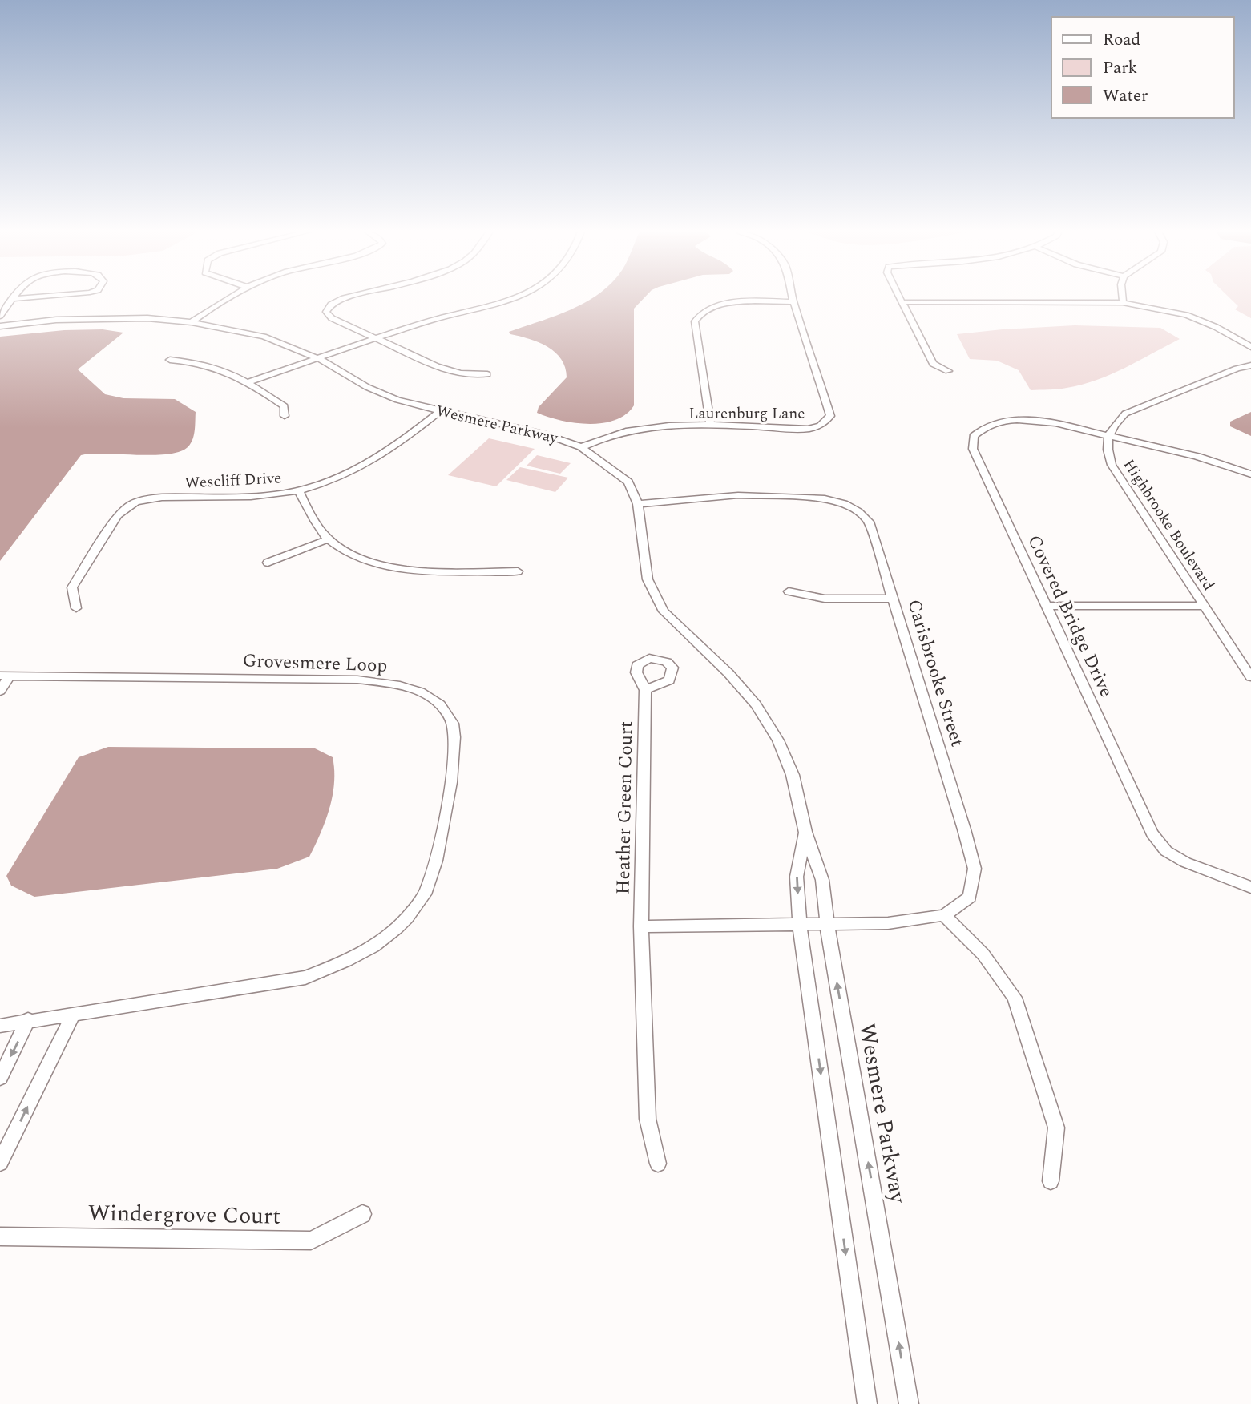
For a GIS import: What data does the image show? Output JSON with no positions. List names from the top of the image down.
{
  "streets": {
    "street": [
      "Laurenburg Lane",
      "Wesmere Parkway",
      "Wescliff Drive",
      "Highbrooke Boulevard",
      "Covered Bridge Drive",
      "Grovesmere Loop",
      "Carisbrooke Street",
      "Heather Green Court",
      "Windergrove Court"
    ]
  },
  "crossings": [
    ["Laurenburg Lane", "Wesmere Parkway"],
    ["Wesmere Parkway", "Wescliff Drive"],
    ["Wesmere Parkway", "Carisbrooke Street"],
    ["Highbrooke Boulevard", "Covered Bridge Drive"],
    ["Carisbrooke Street", "Heather Green Court"]
  ],
  "legend": ["Road", "Park", "Water"]
}
